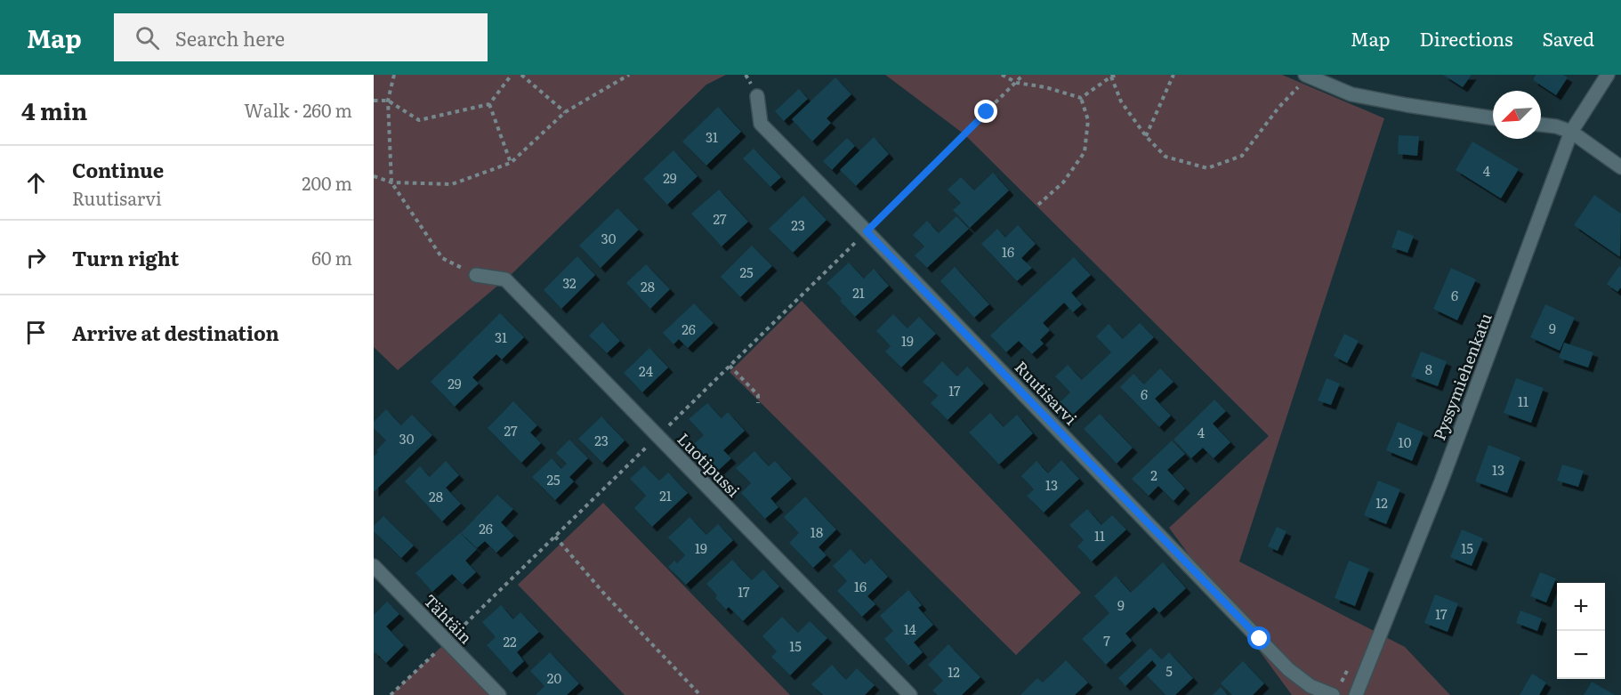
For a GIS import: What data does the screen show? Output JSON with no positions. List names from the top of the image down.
{
  "streets": {
    "street": [
      "Pyssymiehenkatu",
      "Ruutisarvi",
      "Luotipussi",
      "Tähtäin"
    ]
  },
  "house_numbers": [
    "31",
    "4",
    "29",
    "27",
    "23",
    "30",
    "16",
    "25",
    "32",
    "28",
    "21",
    "6",
    "9",
    "26",
    "31",
    "19",
    "8",
    "24",
    "29",
    "17",
    "6",
    "11",
    "27",
    "4",
    "30",
    "23",
    "10",
    "13",
    "2",
    "25",
    "13",
    "21",
    "28",
    "12",
    "26",
    "18",
    "11",
    "19",
    "15",
    "16",
    "17",
    "9",
    "17",
    "14",
    "7",
    "22",
    "15",
    "5",
    "12",
    "20"
  ],
  "north": "bottom left",
  "page": {
    "header": "Map",
    "search": "Search here",
    "nav": ["Map", "Directions", "Saved"],
    "heading": ["4 min", "Walk · 260 m"],
    "list": [
      ["Continue", "Ruutisarvi", "200 m"],
      ["Turn right", "60 m"],
      "Arrive at destination"
    ],
    "map_buttons": ["+", "−"]
  }
}
